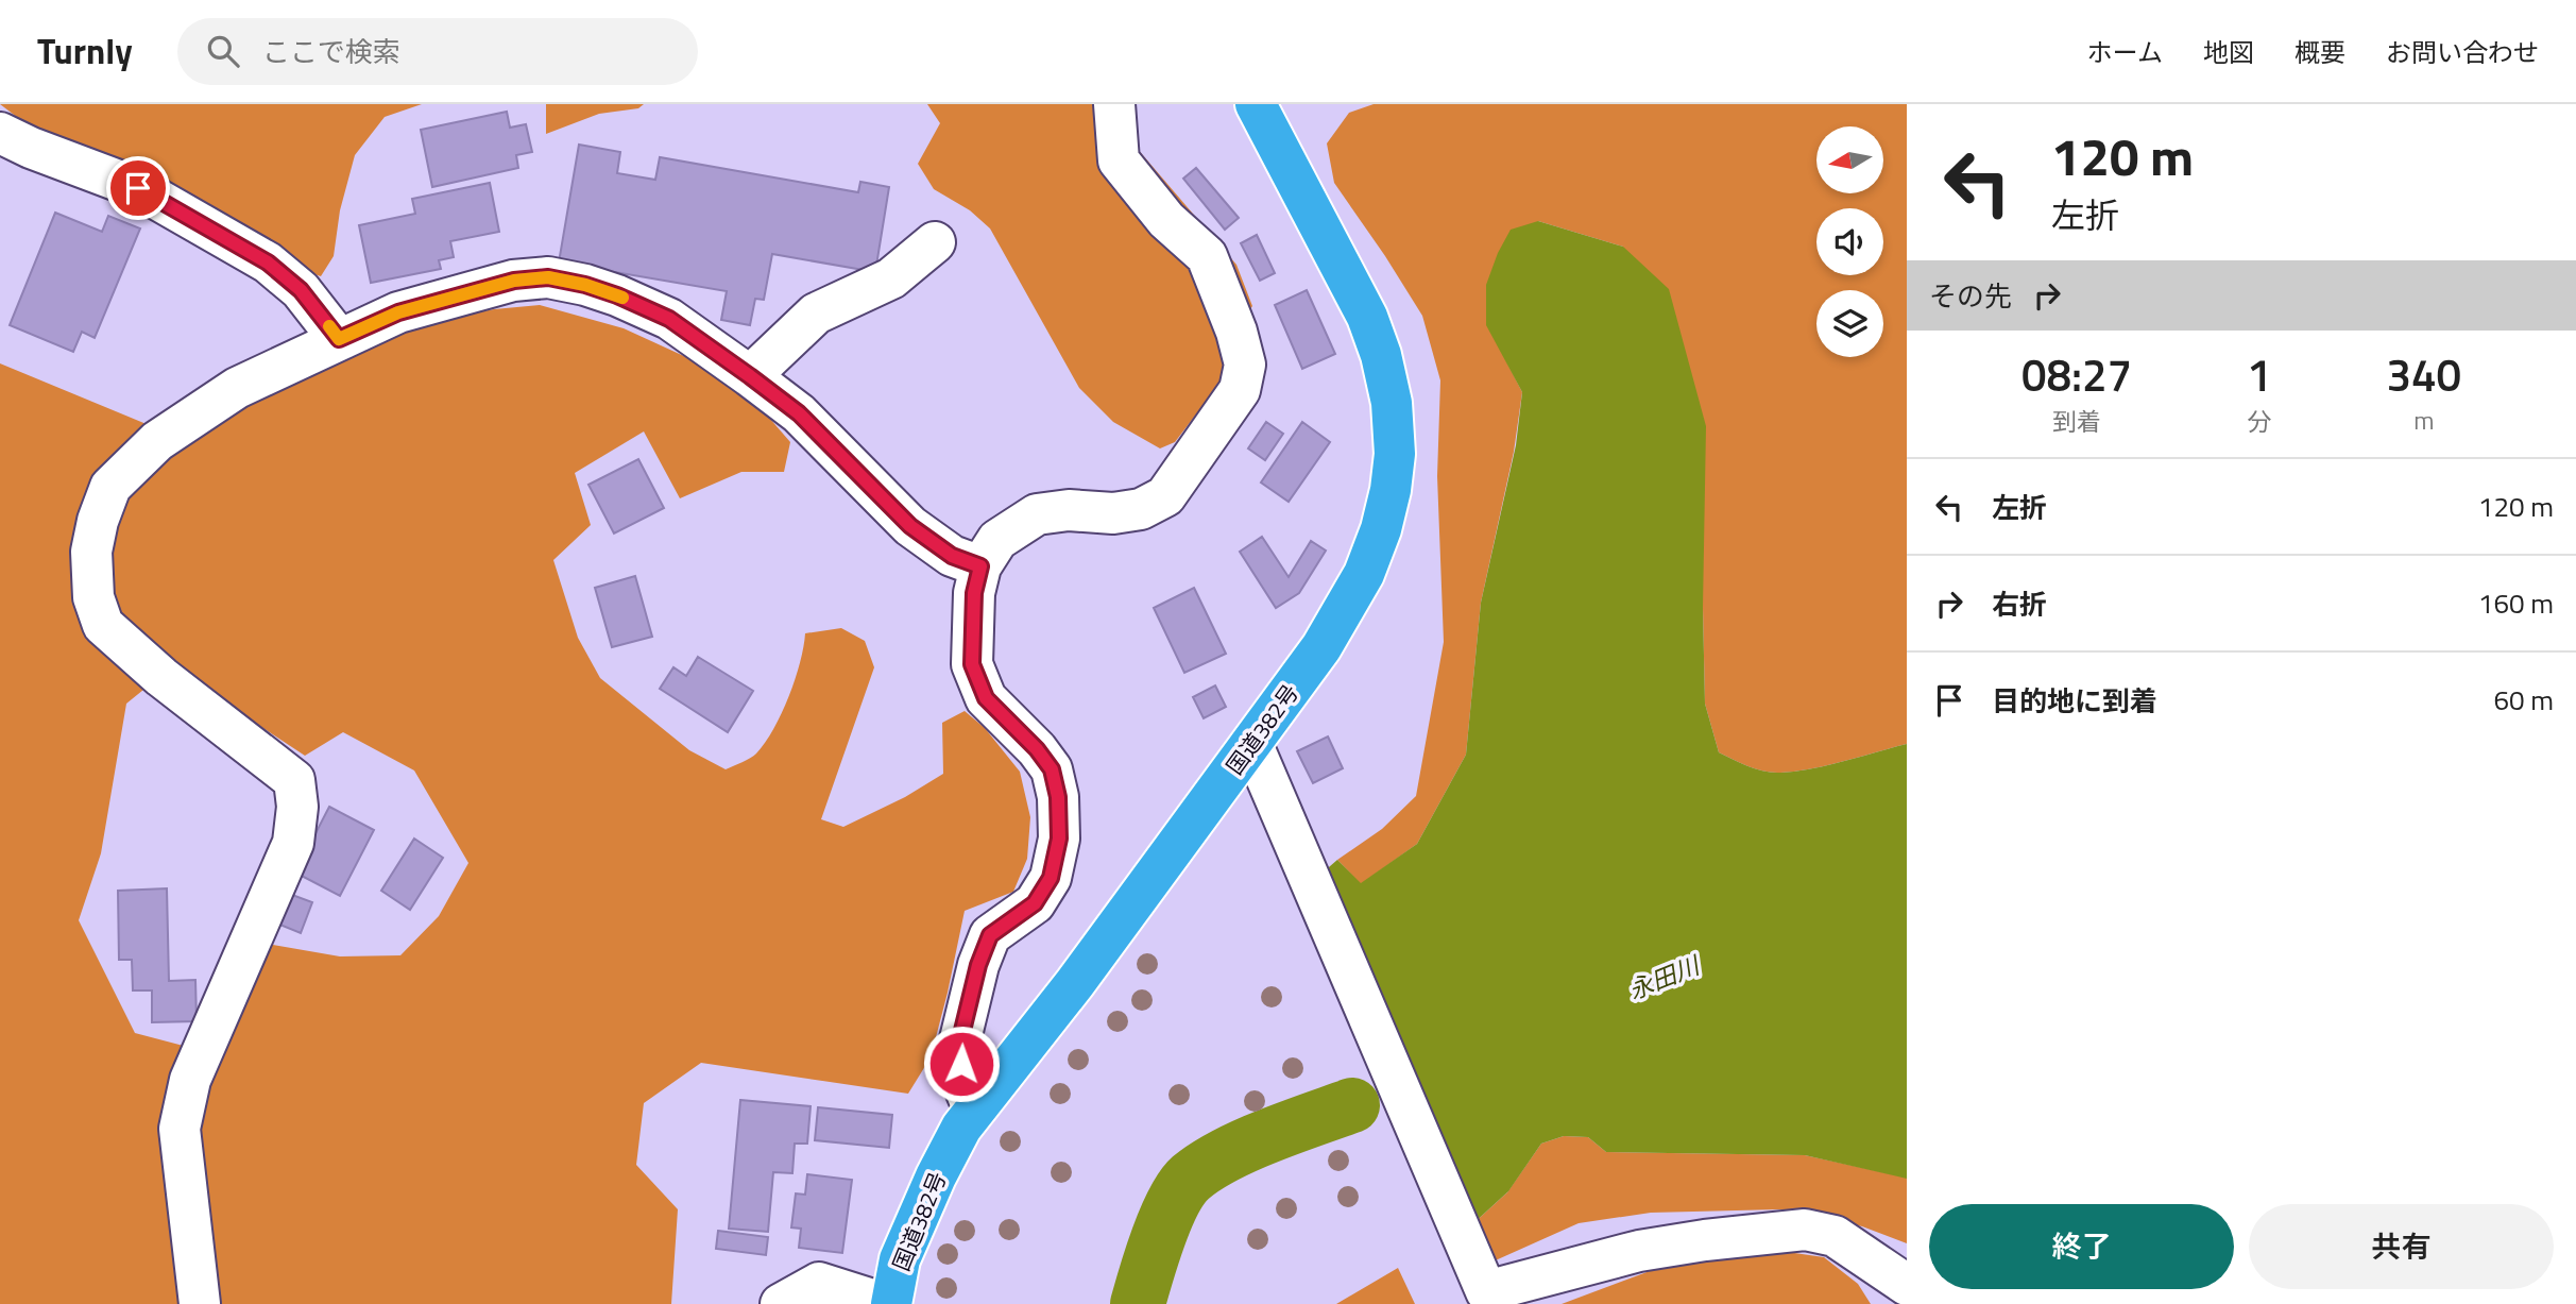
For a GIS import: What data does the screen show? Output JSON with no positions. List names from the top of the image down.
{
  "streets": {
    "highway": ["国道382号"]
  },
  "water": ["永田川"],
  "north": "left",
  "page": {
    "header": "Turnly",
    "search": "ここで検索",
    "nav": [
      "ホーム",
      "地図",
      "概要",
      "お問い合わせ"
    ],
    "turn": ["120 m", "左折"],
    "then": "その先",
    "eta": [
      "08:27",
      "到着",
      "1",
      "分",
      "340",
      "m"
    ],
    "list": [
      {
        "name": "左折",
        "value": "120 m"
      },
      {
        "name": "右折",
        "value": "160 m"
      },
      {
        "name": "目的地に到着",
        "value": "60 m"
      }
    ],
    "buttons": ["終了", "共有"]
  }
}
